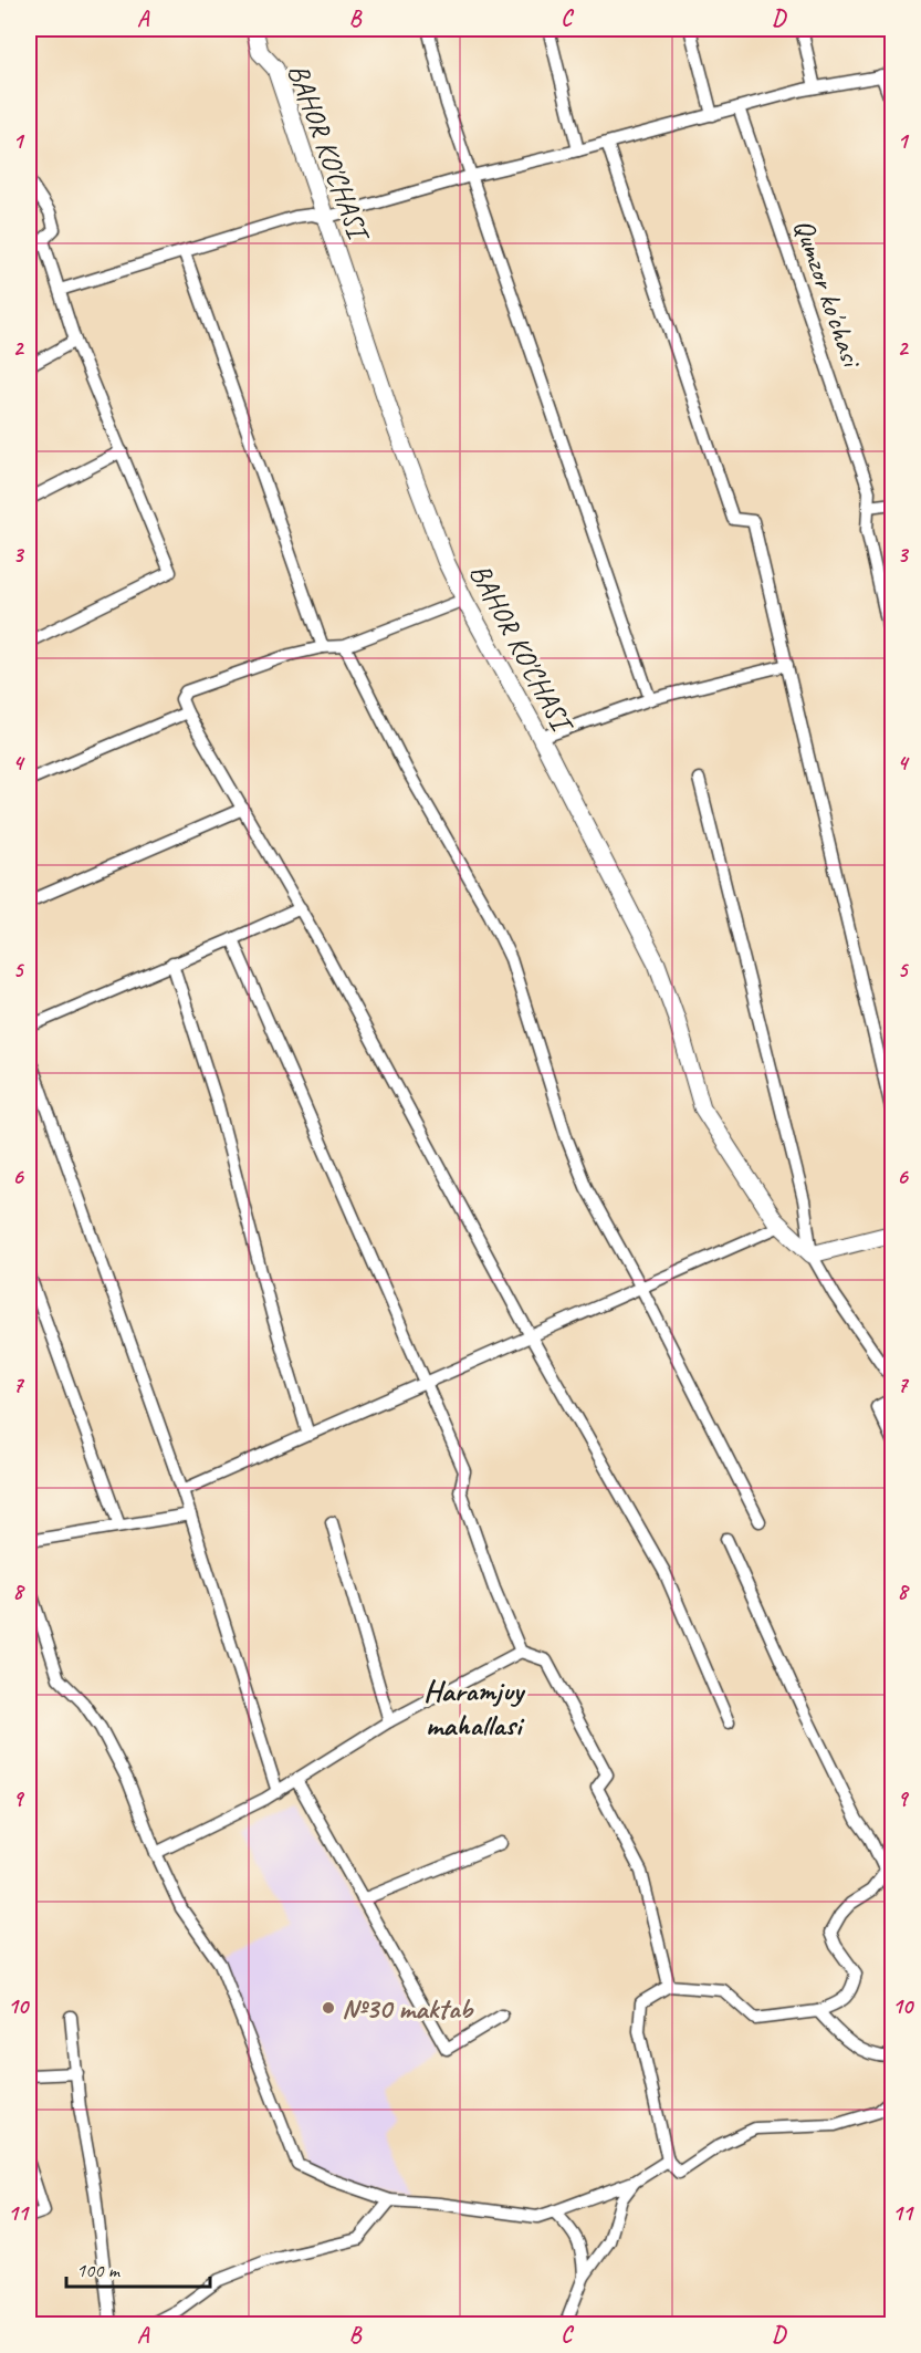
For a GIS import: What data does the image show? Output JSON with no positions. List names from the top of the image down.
{
  "streets": {
    "street": ["BAHOR KO'CHASI", "Qumzor ko'chasi"]
  },
  "districts": ["Haramjuy mahallasi"],
  "places": ["№30 maktab"],
  "scale_bar": "100 m",
  "grid": {
    "columns": [
      "A",
      "B",
      "C",
      "D"
    ],
    "rows": [
      "1",
      "2",
      "3",
      "4",
      "5",
      "6",
      "7",
      "8",
      "9",
      "10",
      "11"
    ]
  }
}
